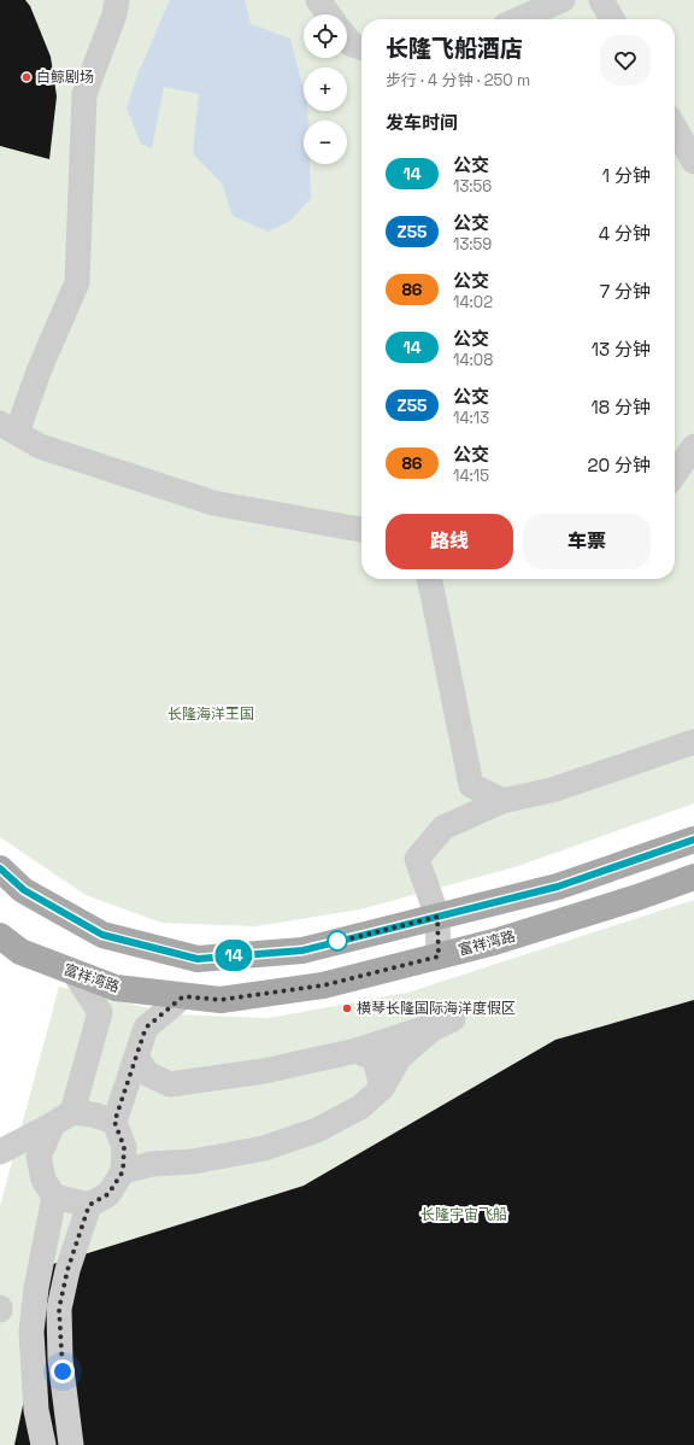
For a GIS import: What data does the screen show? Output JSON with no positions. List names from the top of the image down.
{
  "streets": {
    "main road": ["富祥湾路"]
  },
  "parks": ["长隆海洋王国", "长隆宇宙飞船"],
  "places": ["白鲸剧场", "横琴长隆国际海洋度假区"],
  "lines": ["bus line 14"],
  "page": {
    "on_map": "14",
    "map_buttons": ["+", "−"],
    "heading": [
      ["长隆飞船酒店", "步行 · 4 分钟 · 250 m"],
      "发车时间"
    ],
    "list": [
      {
        "mark": "14",
        "name": "公交",
        "note": "13:56",
        "value": "1 分钟"
      },
      {
        "mark": "Z55",
        "name": "公交",
        "note": "13:59",
        "value": "4 分钟"
      },
      {
        "mark": "86",
        "name": "公交",
        "note": "14:02",
        "value": "7 分钟"
      },
      {
        "mark": "14",
        "name": "公交",
        "note": "14:08",
        "value": "13 分钟"
      },
      {
        "mark": "Z55",
        "name": "公交",
        "note": "14:13",
        "value": "18 分钟"
      },
      {
        "mark": "86",
        "name": "公交",
        "note": "14:15",
        "value": "20 分钟"
      }
    ],
    "buttons": ["路线", "车票"]
  }
}
